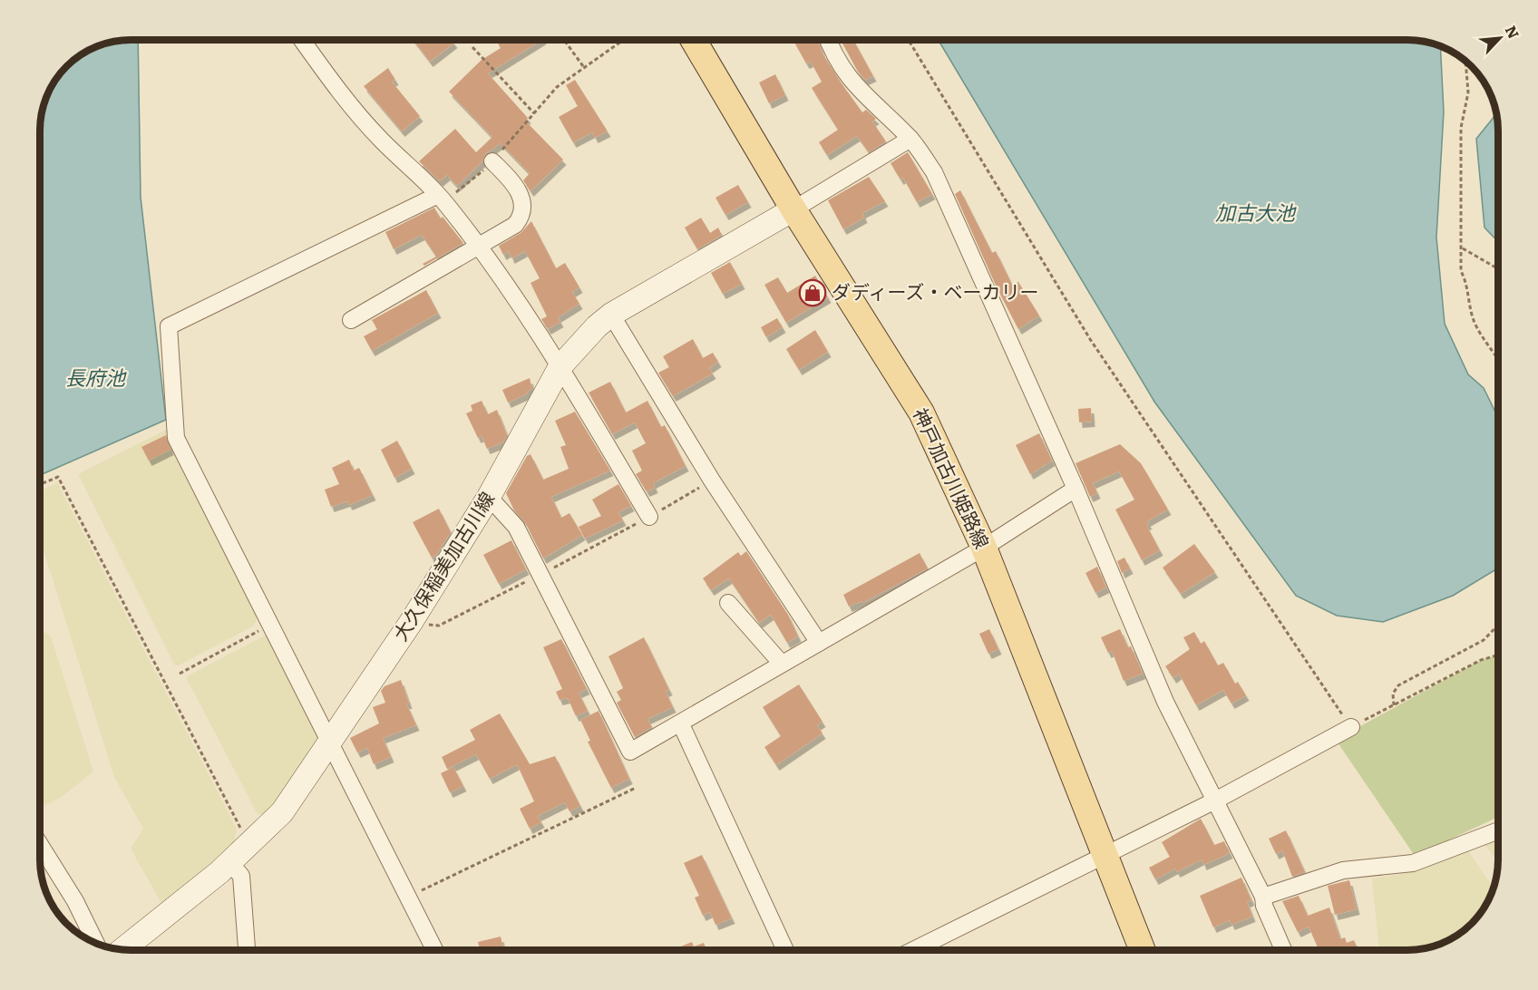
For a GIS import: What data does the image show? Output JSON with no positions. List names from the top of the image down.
{
  "streets": {
    "main road": ["神戸加古川姫路線", "大久保稲美加古川線"]
  },
  "crossings": [
    ["神戸加古川姫路線", "大久保稲美加古川線"]
  ],
  "water": ["加古大池", "長府池"],
  "places": {
    "shop": ["ダディーズ・ベーカリー"]
  },
  "north": "top right"
}
